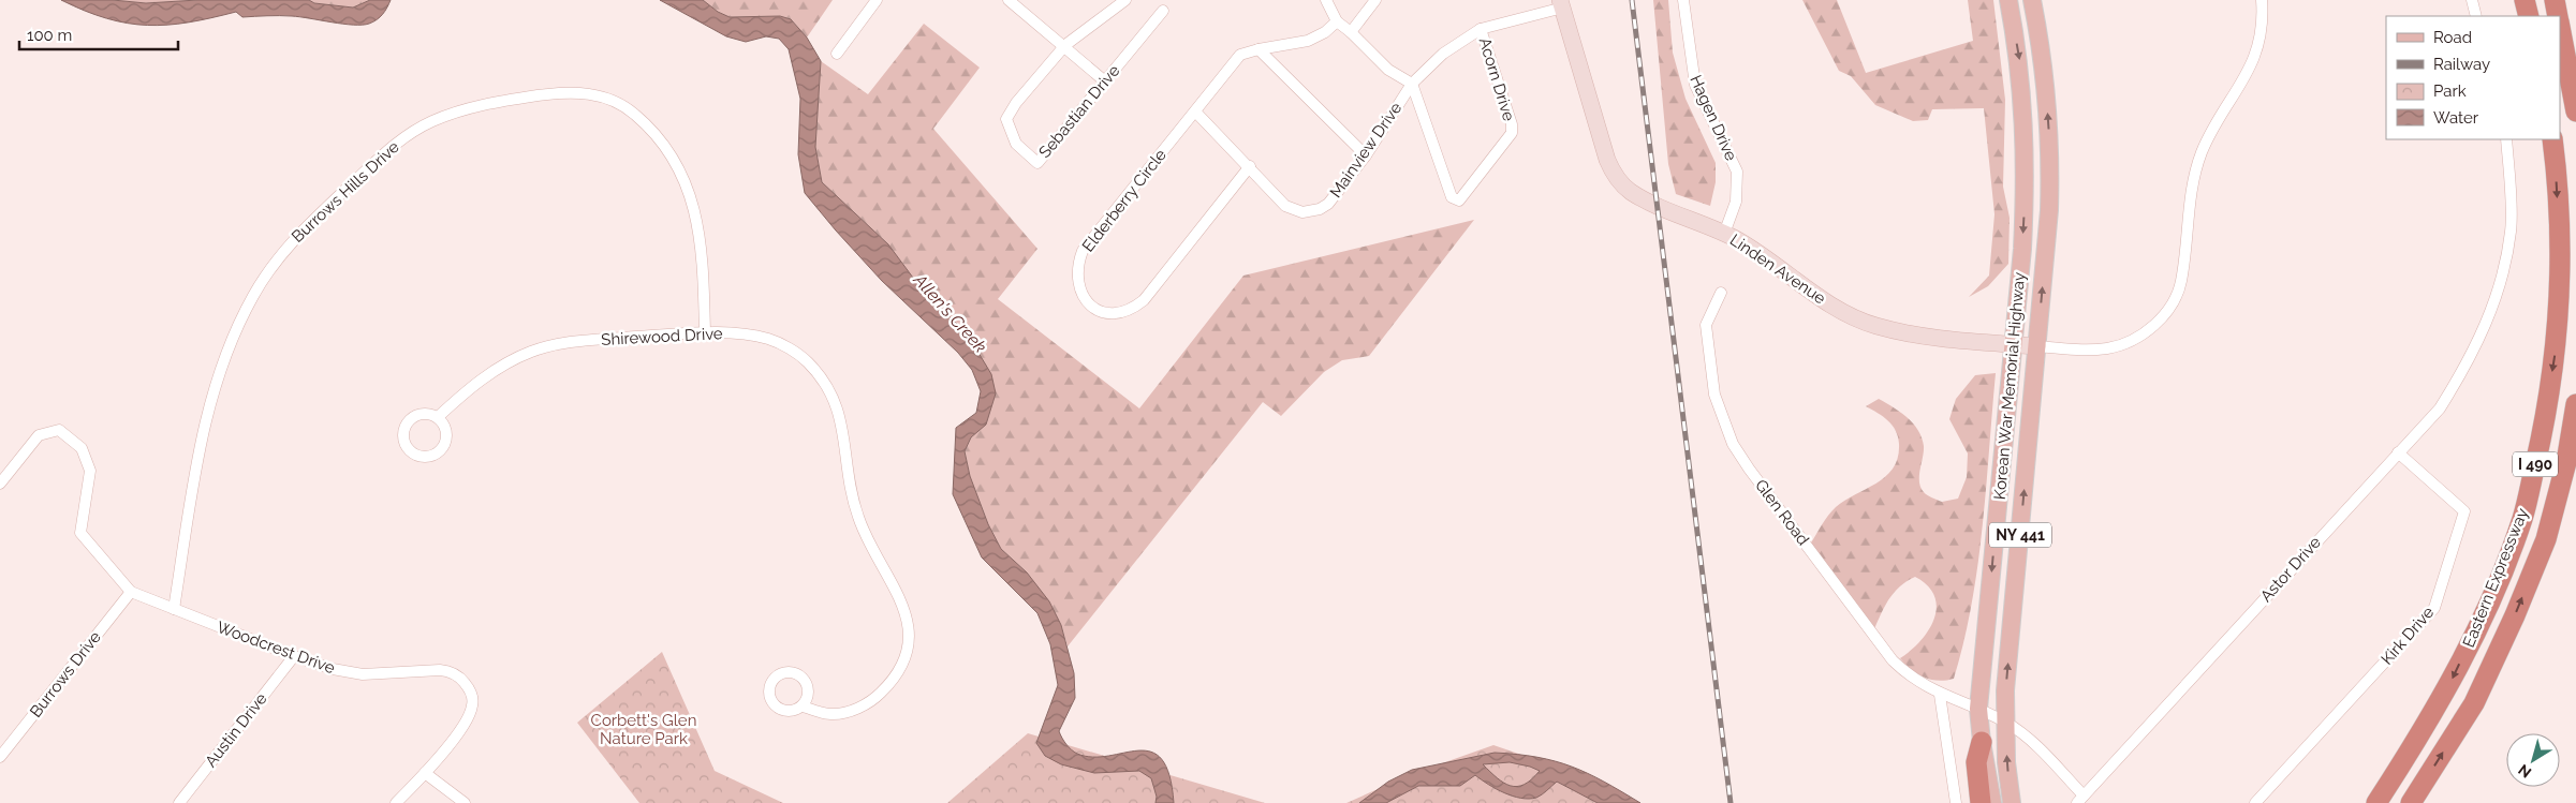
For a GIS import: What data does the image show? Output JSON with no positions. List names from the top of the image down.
{
  "streets": {
    "highway": ["I 490", "Eastern Expressway"],
    "main road": ["Korean War Memorial Highway", "NY 441"],
    "street": [
      "Acorn Drive",
      "Sebastian Drive",
      "Hagen Drive",
      "Mainview Drive",
      "Burrows Hills Drive",
      "Elderberry Circle",
      "Linden Avenue",
      "Shirewood Drive",
      "Glen Road",
      "Astor Drive",
      "Kirk Drive",
      "Woodcrest Drive",
      "Burrows Drive",
      "Austin Drive"
    ]
  },
  "crossings": [
    ["Acorn Drive", "Mainview Drive"],
    ["Hagen Drive", "Linden Avenue"],
    ["Mainview Drive", "Elderberry Circle"],
    ["Mainview Drive", "Linden Avenue"],
    ["Burrows Hills Drive", "Shirewood Drive"],
    ["Burrows Hills Drive", "Woodcrest Drive"],
    ["Linden Avenue", "Korean War Memorial Highway"],
    ["Korean War Memorial Highway", "Glen Road"],
    ["Korean War Memorial Highway", "Astor Drive"],
    ["Glen Road", "Astor Drive"],
    ["Astor Drive", "Kirk Drive"],
    ["Woodcrest Drive", "Burrows Drive"],
    ["Woodcrest Drive", "Austin Drive"]
  ],
  "water": ["Allen's Creek"],
  "parks": ["Corbett's Glen Nature Park"],
  "legend": [
    "Road",
    "Railway",
    "Park",
    "Water"
  ],
  "scale_bar": "100 m",
  "north": "bottom left"
}
